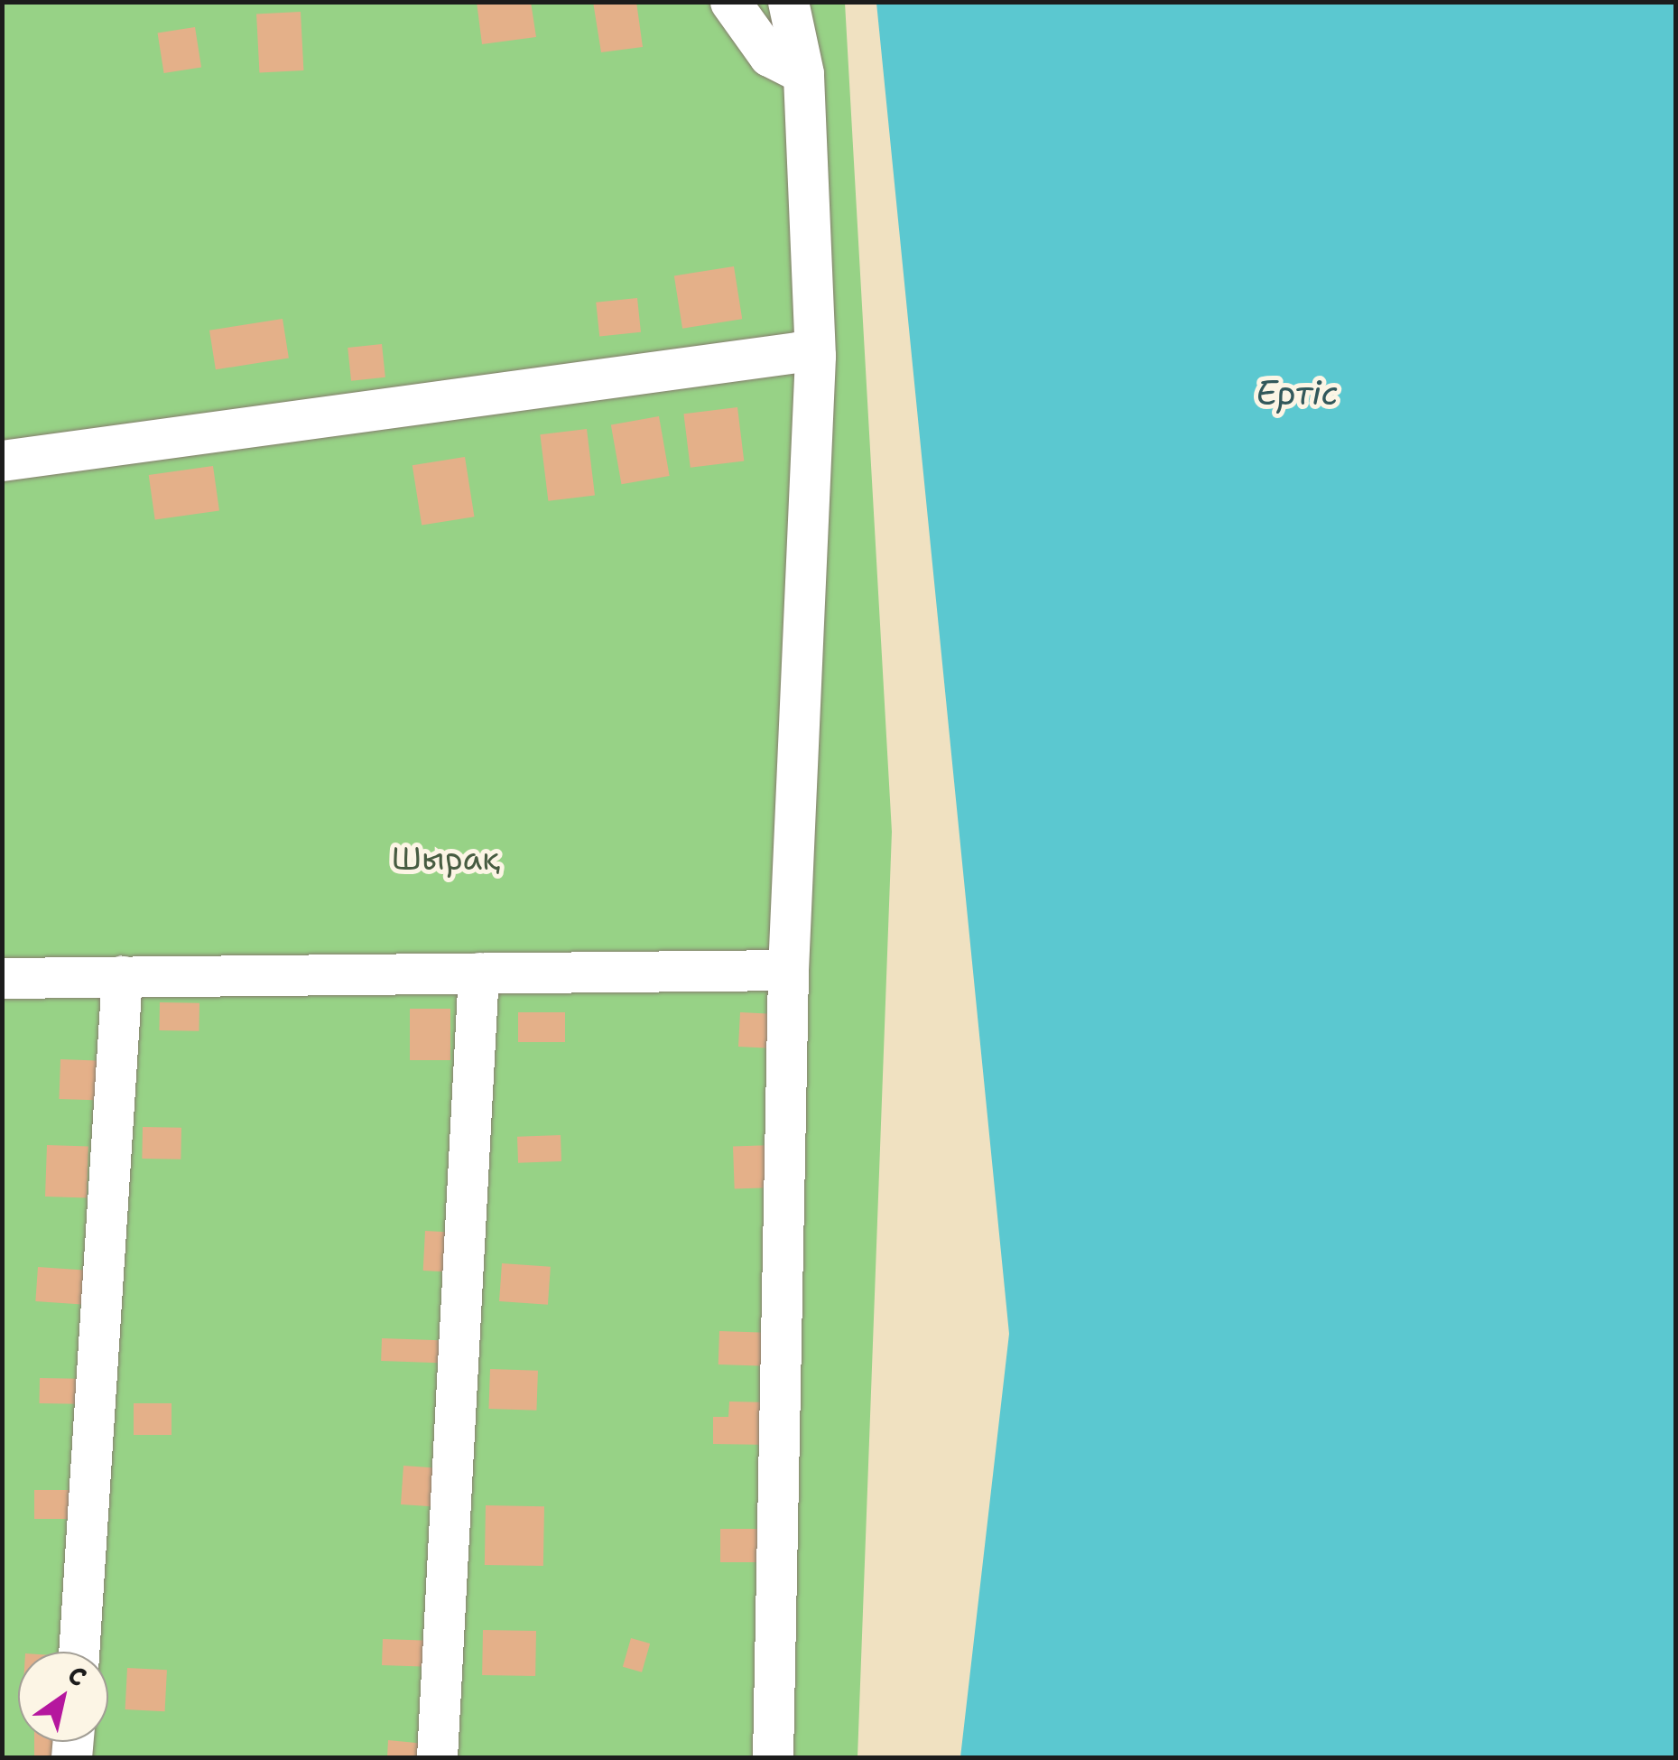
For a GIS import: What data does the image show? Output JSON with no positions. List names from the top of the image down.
{
  "water": ["Ертіс"],
  "parks": ["Шырақ"],
  "north": "top right"
}
